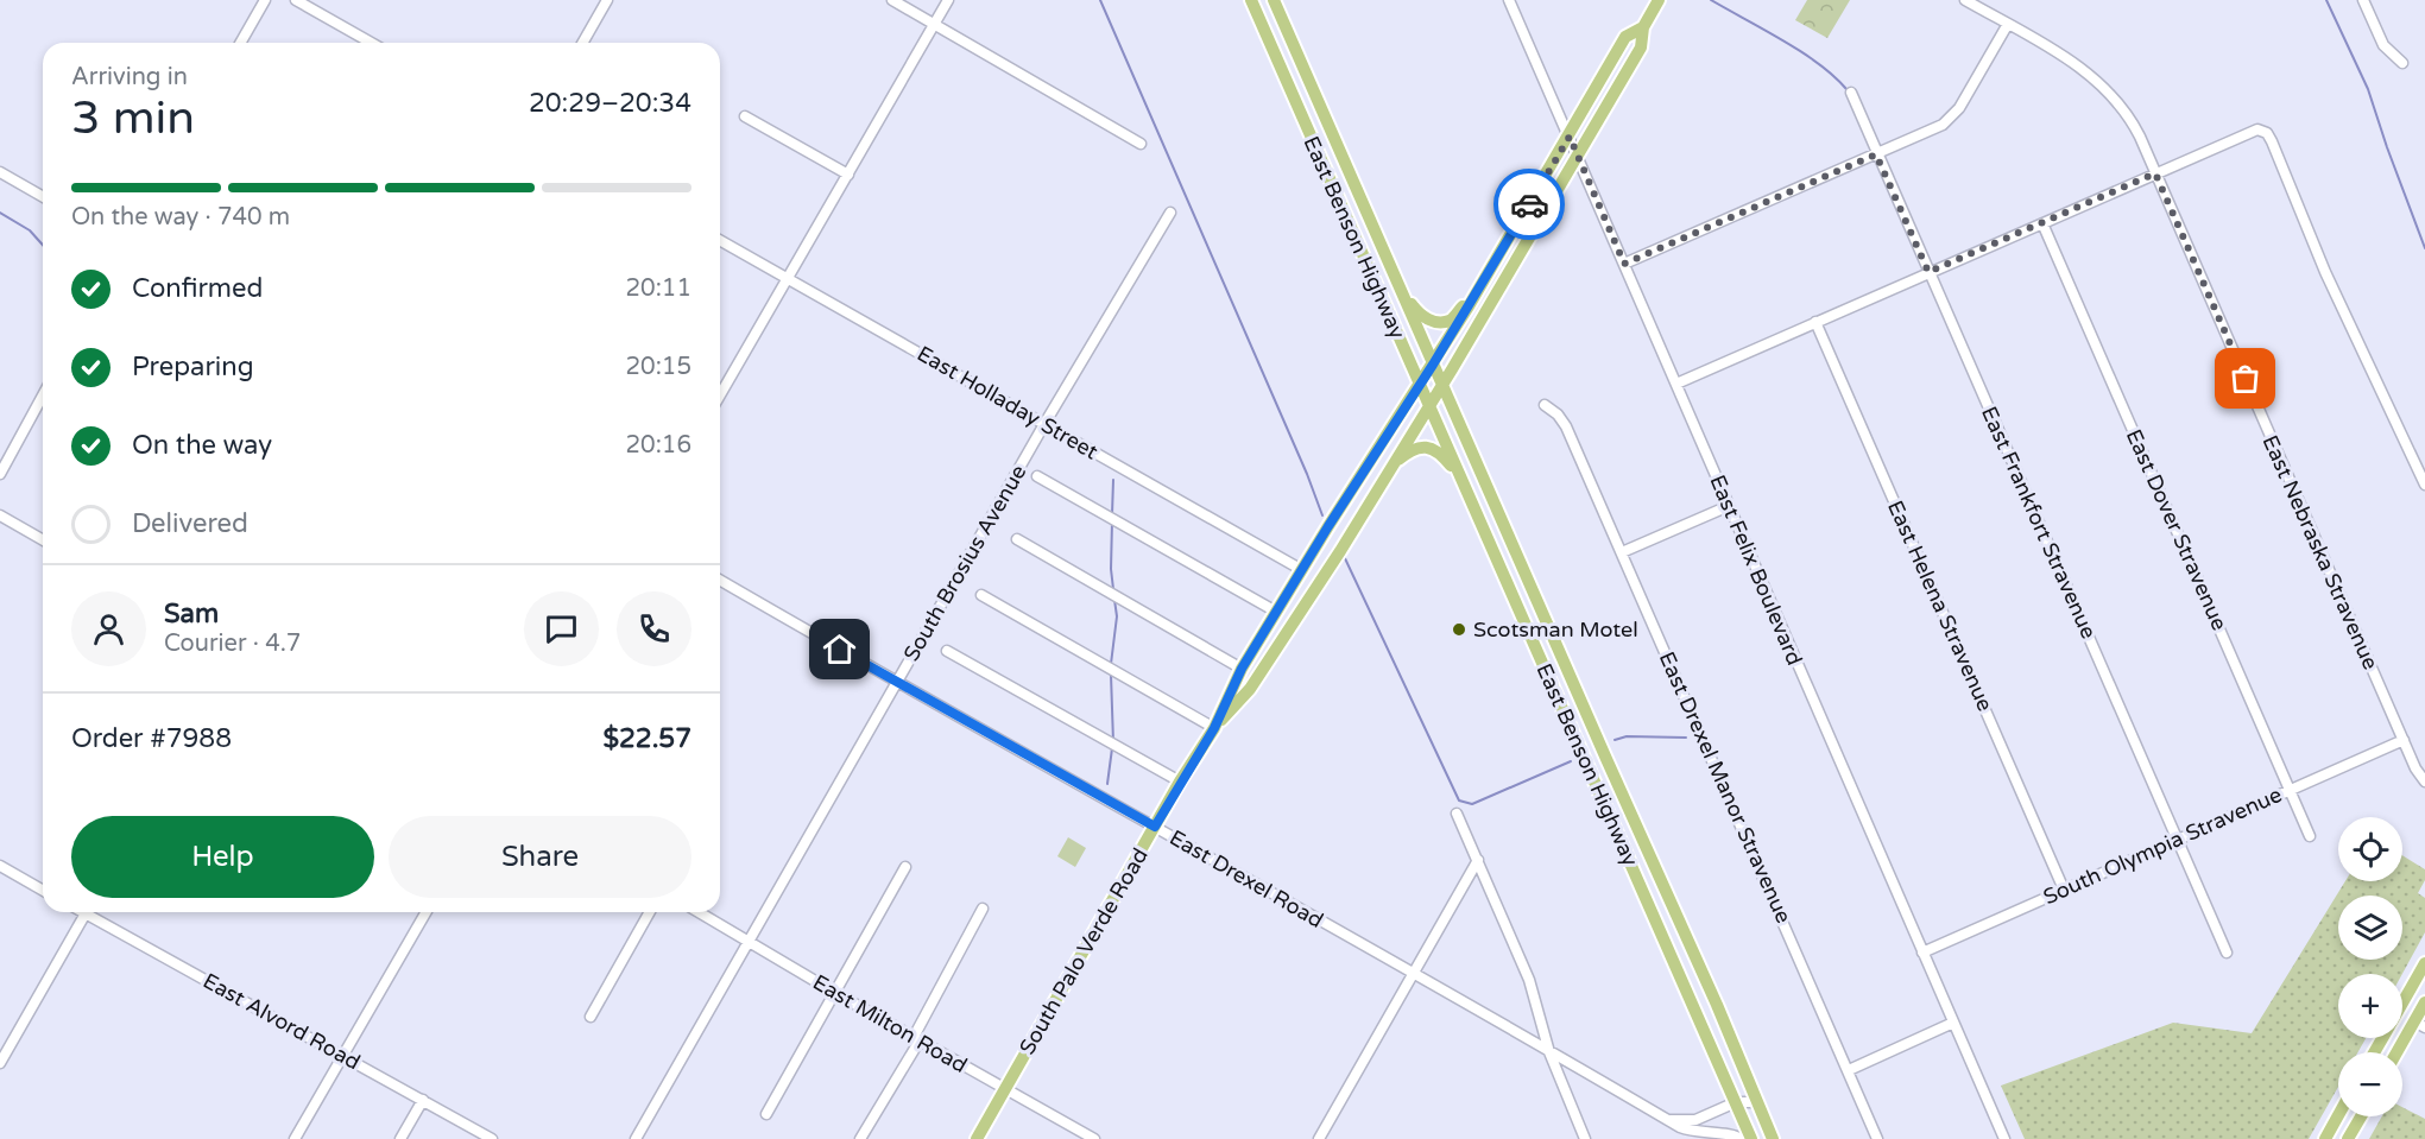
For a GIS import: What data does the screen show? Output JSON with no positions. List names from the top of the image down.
{
  "streets": {
    "main road": ["East Benson Highway", "South Palo Verde Road"],
    "street": [
      "East Holladay Street",
      "East Frankfort Stravenue",
      "East Dover Stravenue",
      "East Nebraska Stravenue",
      "South Brosius Avenue",
      "East Felix Boulevard",
      "East Helena Stravenue",
      "East Drexel Manor Stravenue",
      "South Olympia Stravenue",
      "East Drexel Road",
      "East Alvord Road",
      "East Milton Road"
    ]
  },
  "crossings": [
    ["East Benson Highway", "South Palo Verde Road"],
    ["East Holladay Street", "South Brosius Avenue"],
    ["East Holladay Street", "South Palo Verde Road"],
    ["East Frankfort Stravenue", "South Olympia Stravenue"],
    ["East Dover Stravenue", "South Olympia Stravenue"],
    ["East Nebraska Stravenue", "South Olympia Stravenue"],
    ["South Brosius Avenue", "East Drexel Road"],
    ["South Brosius Avenue", "East Milton Road"],
    ["East Felix Boulevard", "South Olympia Stravenue"],
    ["East Felix Boulevard", "South Palo Verde Road"],
    ["East Helena Stravenue", "South Olympia Stravenue"],
    ["East Drexel Road", "South Palo Verde Road"],
    ["South Palo Verde Road", "East Milton Road"]
  ],
  "places": ["Scotsman Motel"],
  "page": {
    "heading": ["3 min", "Arriving in", "20:29–20:34"],
    "panel": [
      "Sam",
      "Courier · 4.7",
      "Order #7988",
      "$22.57"
    ],
    "bar": "On the way · 740 m",
    "list": [
      ["Confirmed", "20:11"],
      ["Preparing", "20:15"],
      ["On the way", "20:16"],
      "Delivered"
    ],
    "buttons": ["Help", "Share"],
    "map_buttons": ["+", "−"]
  }
}
